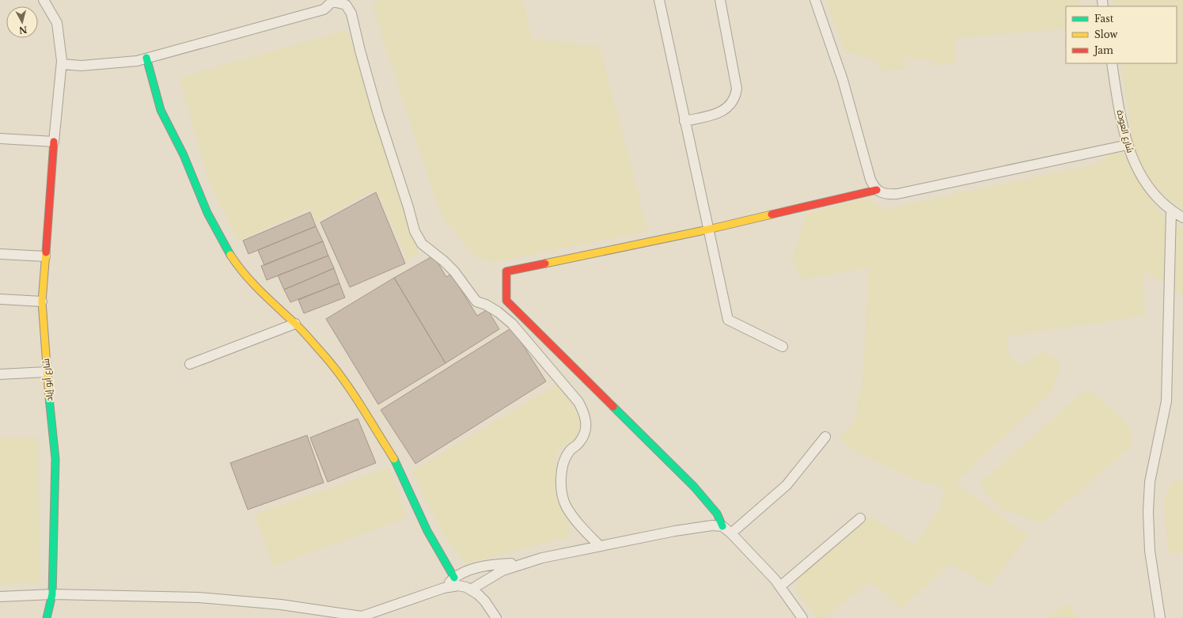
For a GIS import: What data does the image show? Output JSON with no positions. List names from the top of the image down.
{
  "streets": {
    "street": ["شارع العودة", "شارع أبو إياد"]
  },
  "legend": ["Fast", "Slow", "Jam"],
  "north": "bottom"
}
